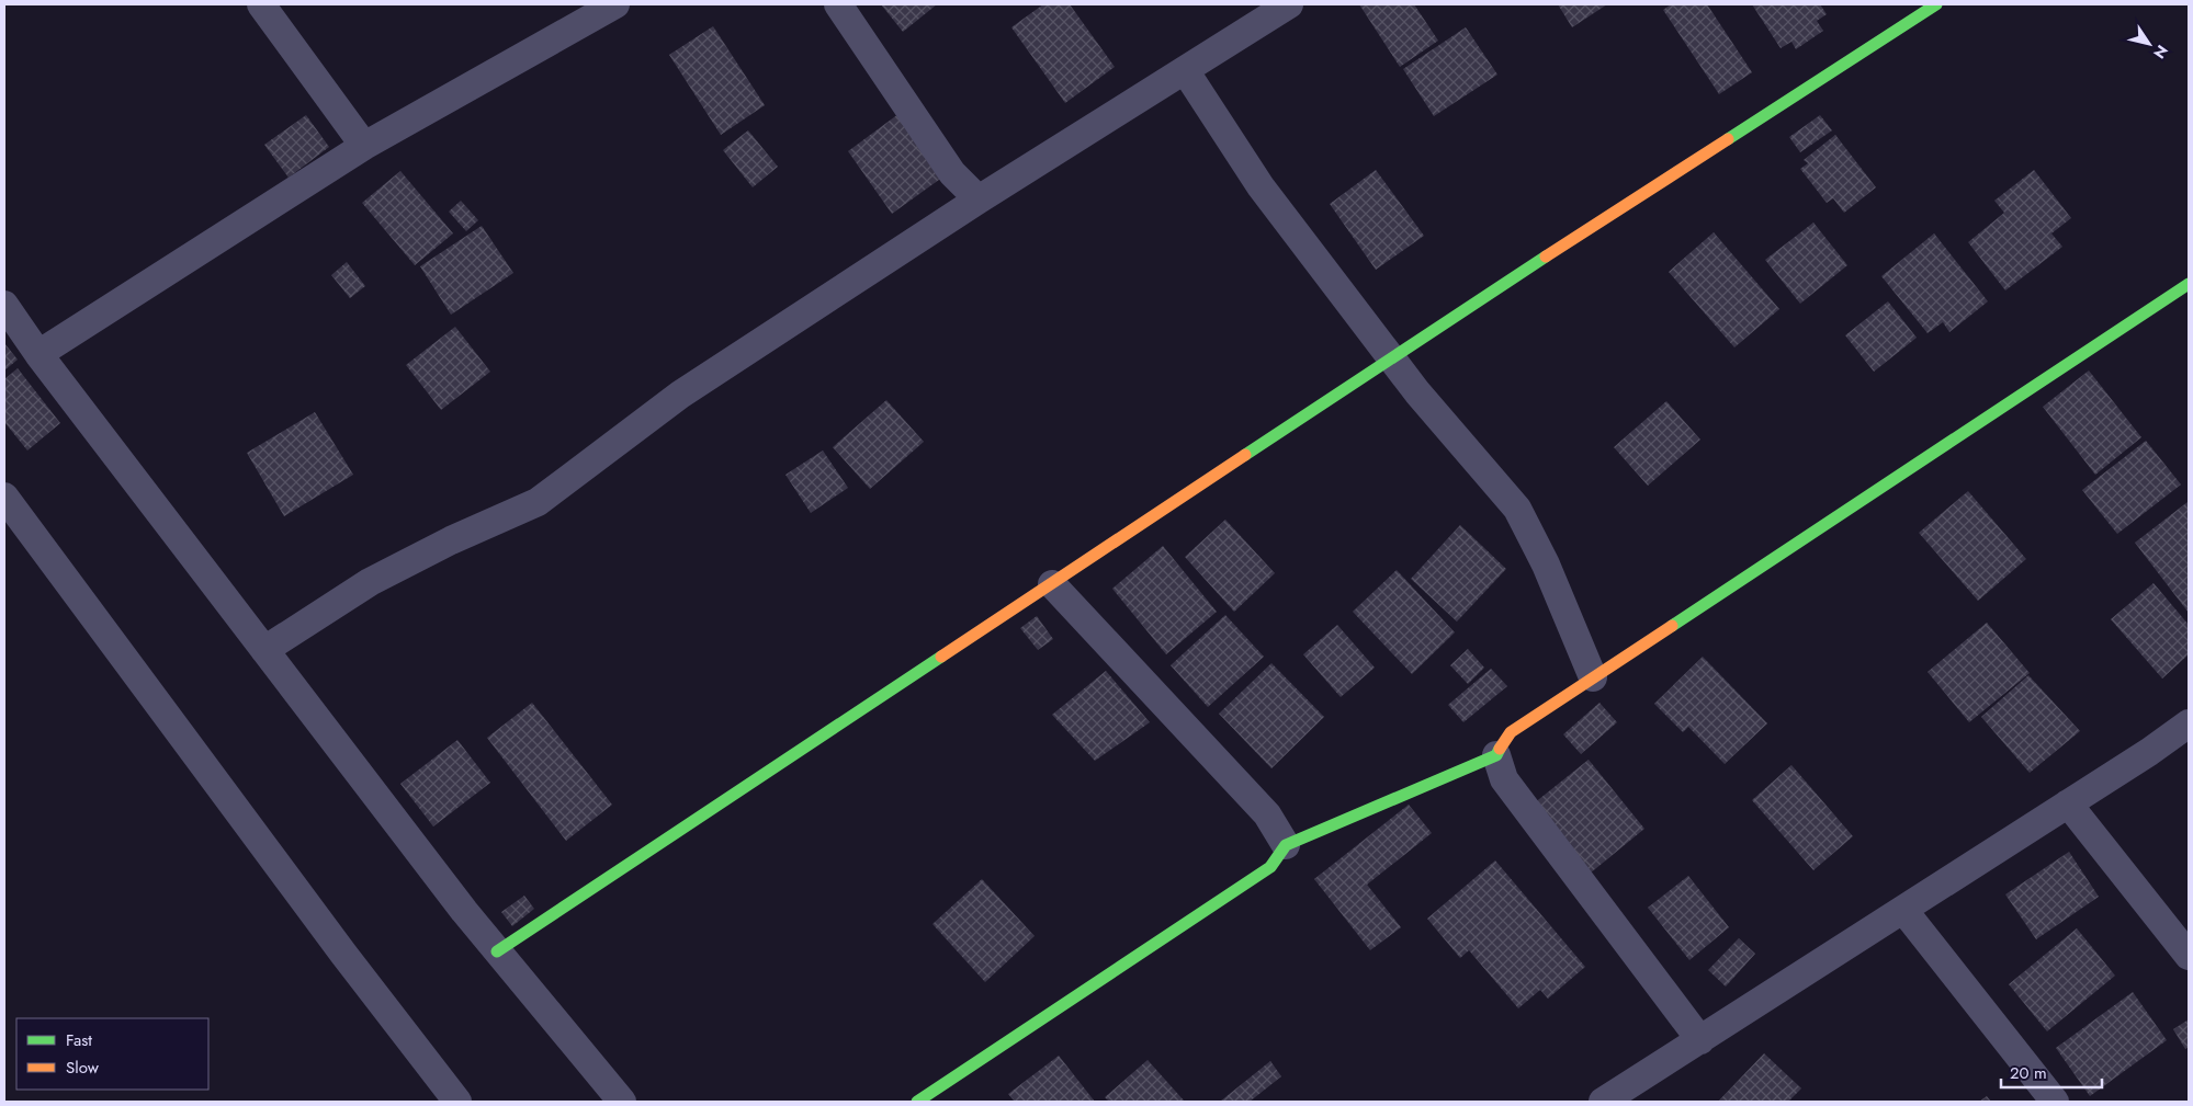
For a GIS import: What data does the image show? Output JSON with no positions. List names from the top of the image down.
{
  "legend": ["Fast", "Slow"],
  "scale_bar": "20 m",
  "north": "bottom right"
}
